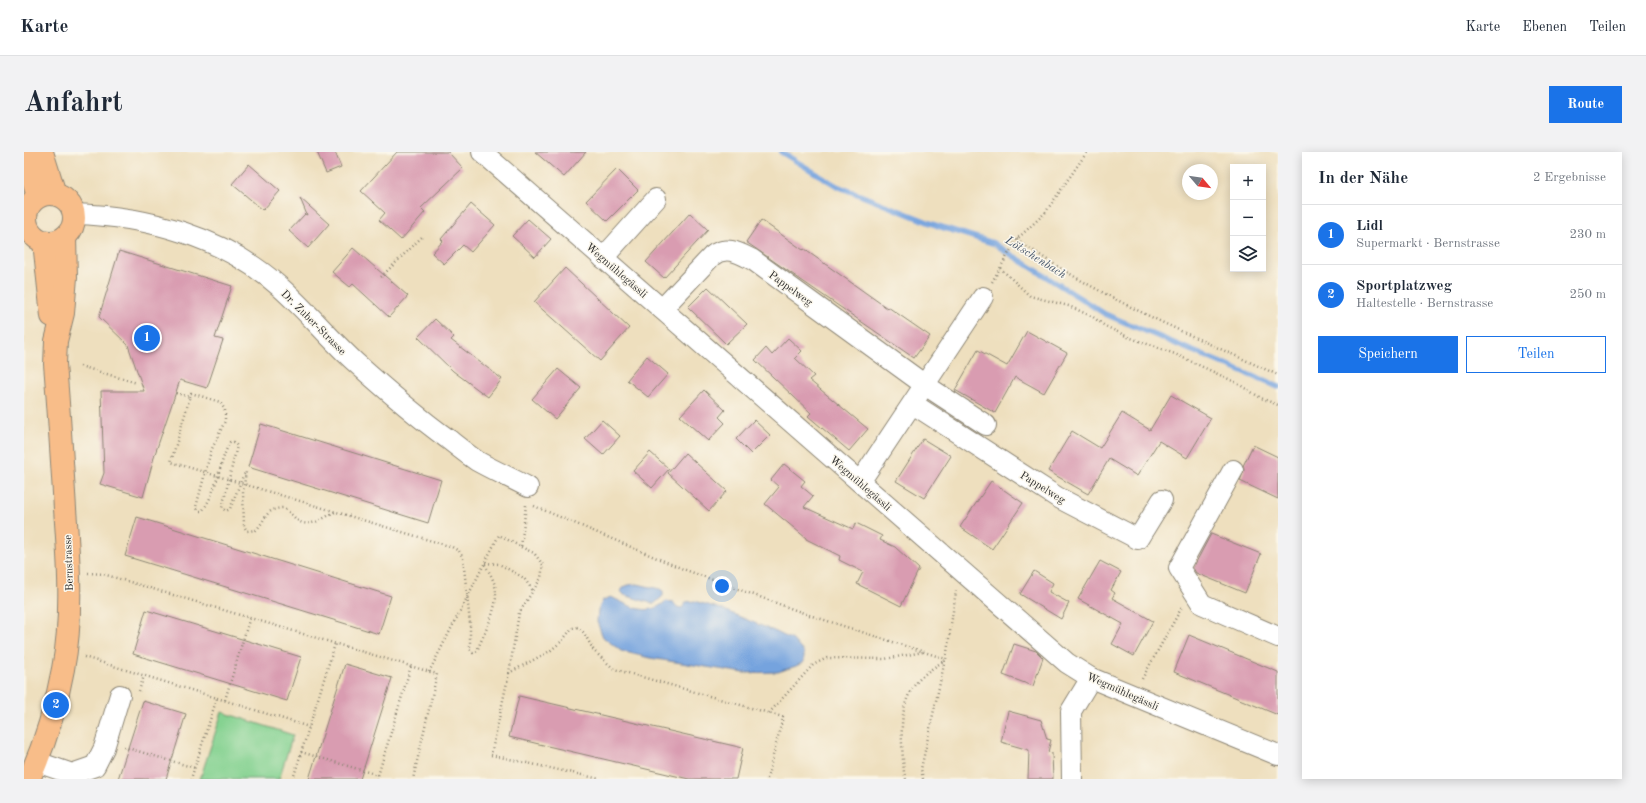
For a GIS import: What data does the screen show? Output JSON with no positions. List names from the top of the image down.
{
  "streets": {
    "main road": ["Bernstrasse"],
    "street": ["Wegmühlegässli", "Pappelweg", "Dr. Zuber-Strasse"]
  },
  "crossings": [
    ["Wegmühlegässli", "Pappelweg"],
    ["Dr. Zuber-Strasse", "Bernstrasse"]
  ],
  "water": ["Lötschenbach"],
  "north": "bottom right",
  "page": {
    "header": "Karte",
    "nav": ["Karte", "Ebenen", "Teilen"],
    "buttons": [
      "Route",
      ["Speichern", "Teilen"]
    ],
    "title": "Anfahrt",
    "heading": ["In der Nähe", "2 Ergebnisse"],
    "map_buttons": ["+", "−"],
    "list": [
      {
        "mark": "1",
        "name": "Lidl",
        "note": "Supermarkt · Bernstrasse",
        "value": "230 m"
      },
      {
        "mark": "2",
        "name": "Sportplatzweg",
        "note": "Haltestelle · Bernstrasse",
        "value": "250 m"
      }
    ],
    "pins": ["1", "2"]
  }
}
